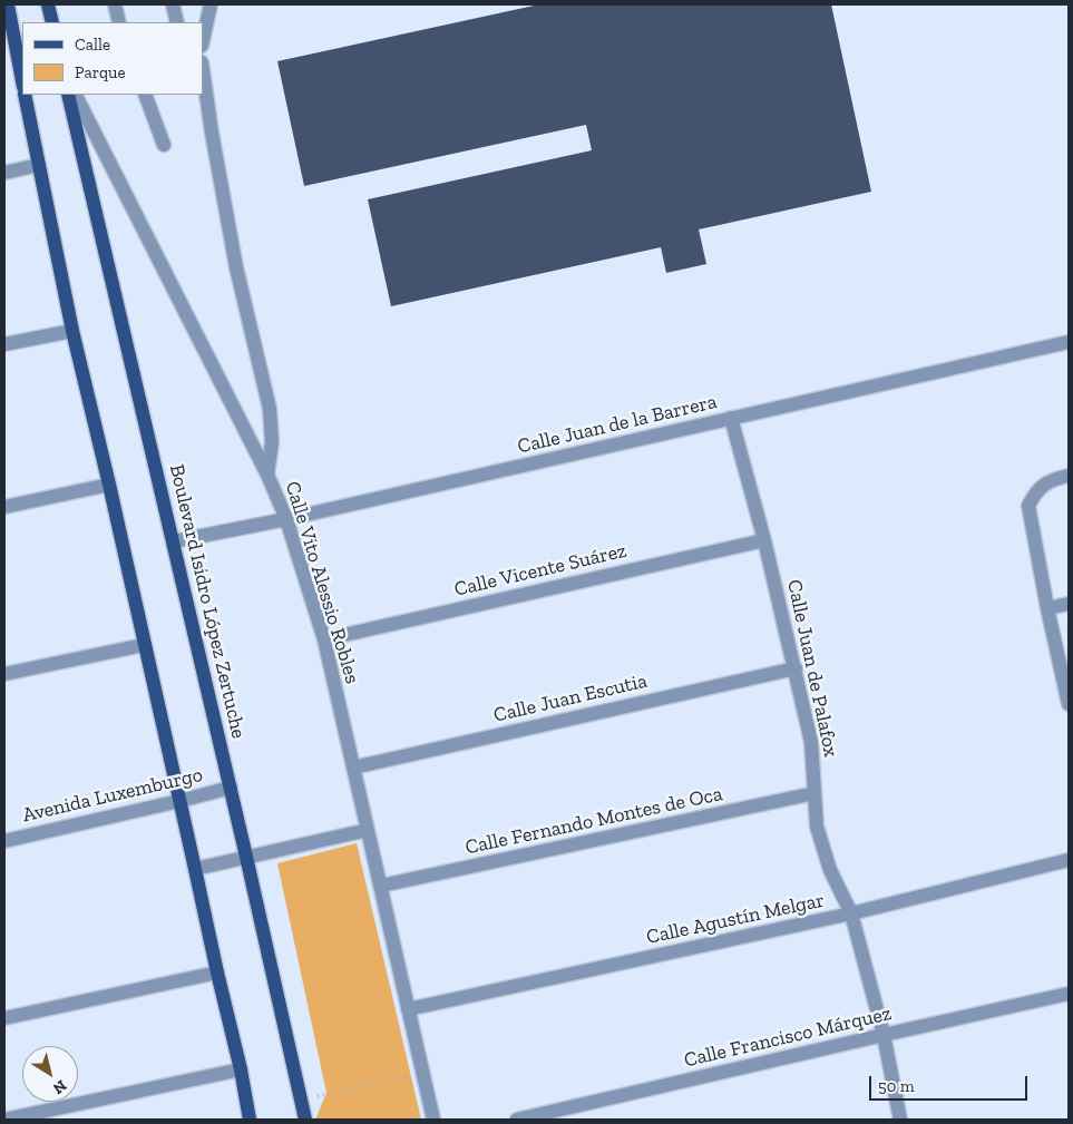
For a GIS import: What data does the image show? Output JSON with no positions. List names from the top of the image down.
{
  "streets": {
    "main road": ["Boulevard Isidro López Zertuche"],
    "street": [
      "Calle Juan de la Barrera",
      "Calle Vicente Suárez",
      "Calle Vito Alessio Robles",
      "Calle Juan de Palafox",
      "Calle Juan Escutia",
      "Avenida Luxemburgo",
      "Calle Fernando Montes de Oca",
      "Calle Agustín Melgar",
      "Calle Francisco Márquez"
    ]
  },
  "crossings": [
    ["Calle Juan de la Barrera", "Calle Vito Alessio Robles"],
    ["Calle Juan de la Barrera", "Boulevard Isidro López Zertuche"],
    ["Calle Juan de la Barrera", "Calle Juan de Palafox"],
    ["Calle Vicente Suárez", "Calle Vito Alessio Robles"],
    ["Calle Vicente Suárez", "Calle Juan de Palafox"],
    ["Calle Vito Alessio Robles", "Calle Juan Escutia"],
    ["Calle Vito Alessio Robles", "Calle Fernando Montes de Oca"],
    ["Calle Vito Alessio Robles", "Calle Agustín Melgar"],
    ["Boulevard Isidro López Zertuche", "Avenida Luxemburgo"],
    ["Calle Juan de Palafox", "Calle Juan Escutia"],
    ["Calle Juan de Palafox", "Calle Fernando Montes de Oca"],
    ["Calle Juan de Palafox", "Calle Agustín Melgar"],
    ["Calle Juan de Palafox", "Calle Francisco Márquez"]
  ],
  "legend": ["Calle", "Parque"],
  "scale_bar": "50 m",
  "north": "bottom right"
}
